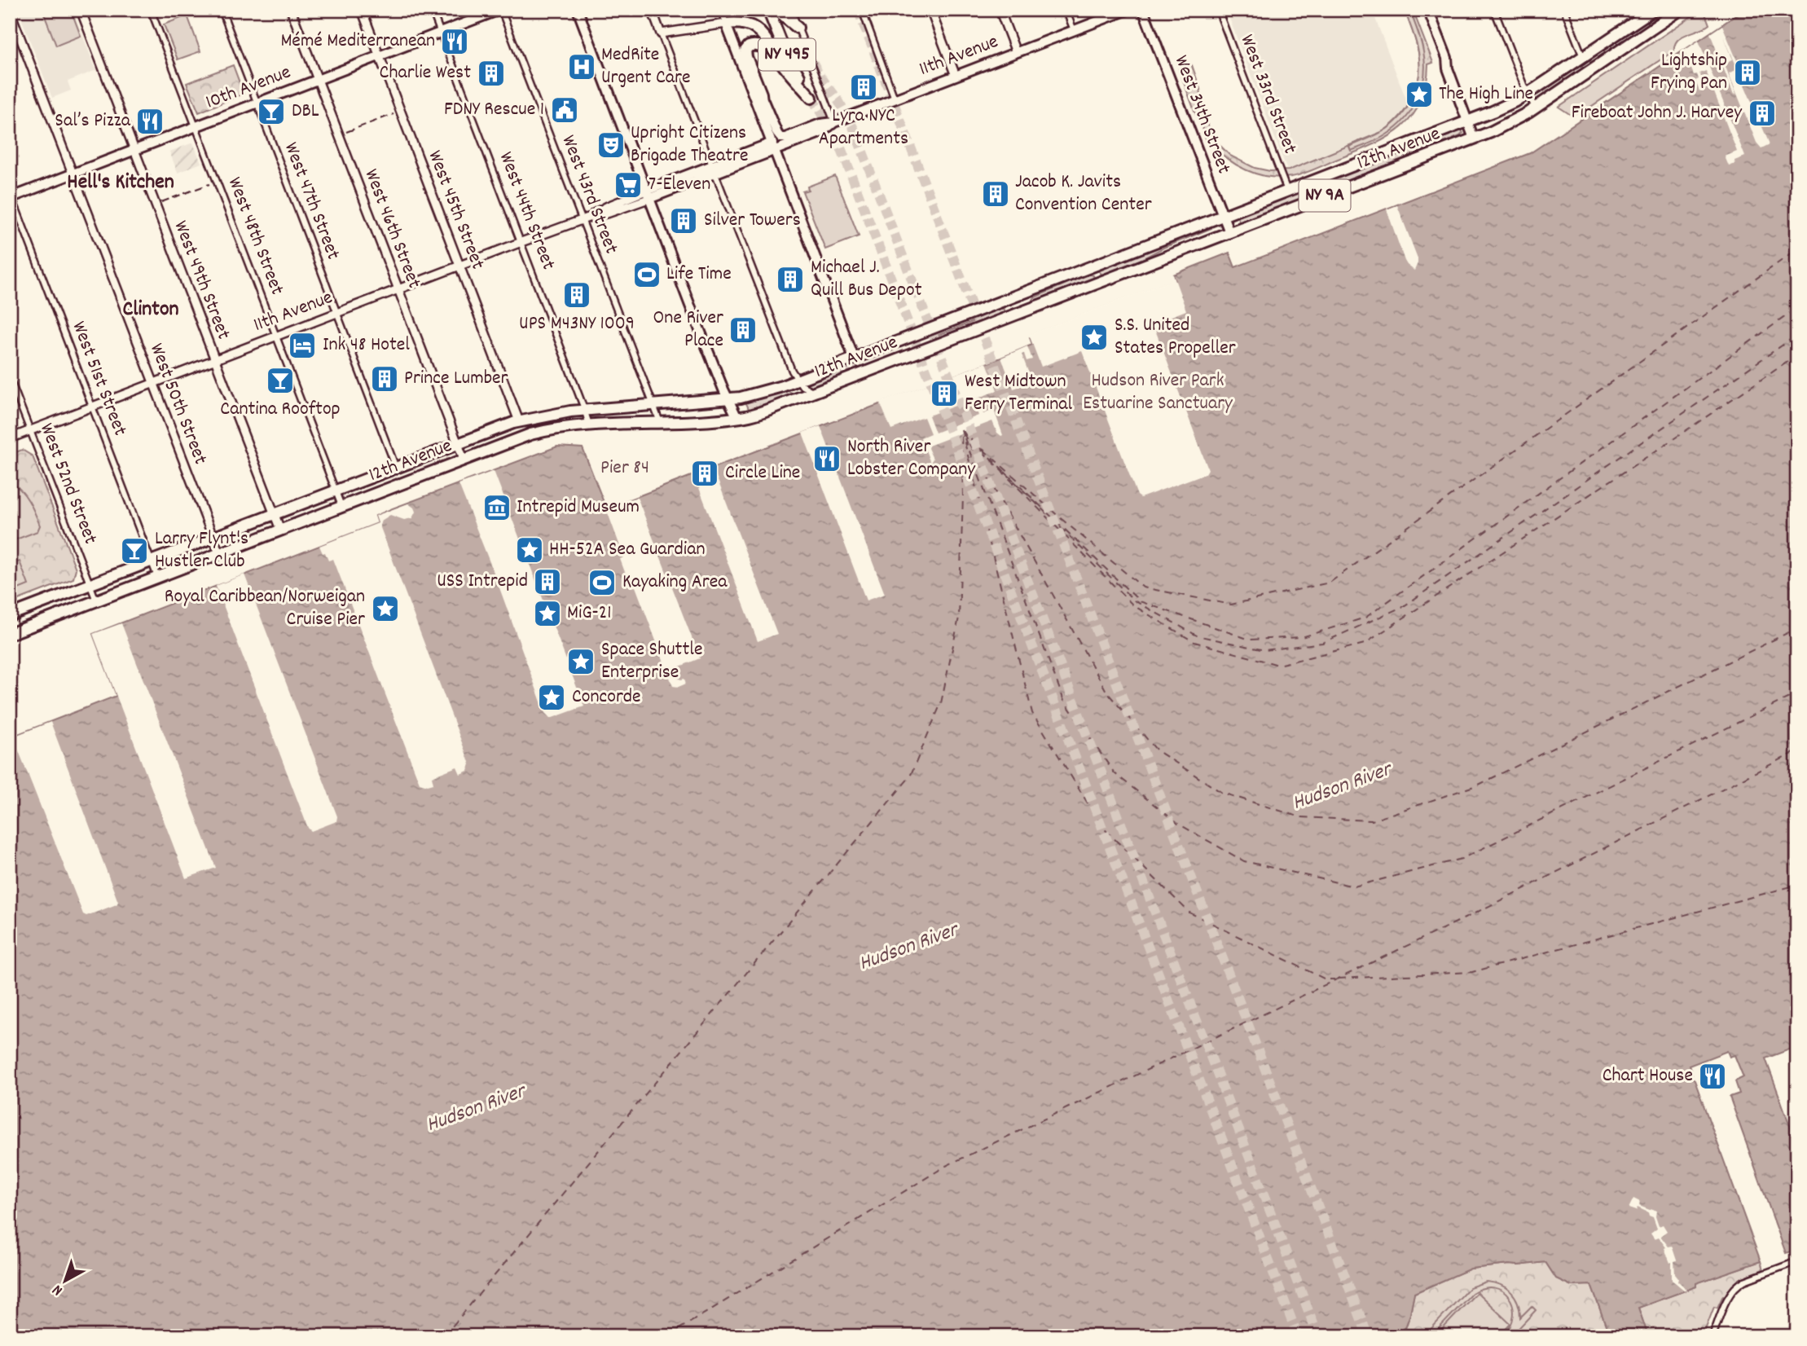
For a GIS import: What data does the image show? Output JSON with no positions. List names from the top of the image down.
{
  "streets": {
    "highway": ["NY 495", "12th Avenue", "NY 9A"],
    "main road": [
      "11th Avenue",
      "10th Avenue",
      "West 34th Street",
      "West 45th Street",
      "West 46th Street",
      "West 49th Street",
      "West 50th Street"
    ],
    "street": [
      "West 33rd Street",
      "West 43rd Street",
      "West 47th Street",
      "West 44th Street",
      "West 48th Street",
      "West 51st Street",
      "West 52nd Street"
    ]
  },
  "crossings": [
    ["11th Avenue", "West 43rd Street"],
    ["11th Avenue", "West 47th Street"],
    ["11th Avenue", "West 45th Street"],
    ["11th Avenue", "West 44th Street"],
    ["11th Avenue", "West 46th Street"],
    ["11th Avenue", "West 48th Street"],
    ["11th Avenue", "West 49th Street"],
    ["11th Avenue", "West 51st Street"],
    ["11th Avenue", "West 50th Street"],
    ["11th Avenue", "West 52nd Street"],
    ["10th Avenue", "West 43rd Street"],
    ["10th Avenue", "West 47th Street"],
    ["10th Avenue", "West 45th Street"],
    ["10th Avenue", "West 44th Street"],
    ["10th Avenue", "West 46th Street"],
    ["10th Avenue", "West 48th Street"],
    ["10th Avenue", "West 49th Street"],
    ["10th Avenue", "West 51st Street"],
    ["10th Avenue", "West 50th Street"],
    ["West 33rd Street", "12th Avenue"],
    ["West 34th Street", "12th Avenue"],
    ["12th Avenue", "West 43rd Street"],
    ["12th Avenue", "West 47th Street"],
    ["12th Avenue", "West 45th Street"],
    ["12th Avenue", "West 44th Street"],
    ["12th Avenue", "West 46th Street"],
    ["12th Avenue", "West 48th Street"],
    ["12th Avenue", "West 49th Street"],
    ["12th Avenue", "West 51st Street"],
    ["12th Avenue", "West 50th Street"],
    ["12th Avenue", "West 52nd Street"]
  ],
  "districts": ["Hell's Kitchen", "Clinton"],
  "water": ["Hudson River"],
  "parks": ["Hudson River Park Estuarine Sanctuary", "Pier 84"],
  "places": {
    "restaurant": [
      "Mémé Mediterranean",
      "Sal’s Pizza",
      "North River Lobster Company",
      "Chart House"
    ],
    "hospital": ["MedRite Urgent Care"],
    "building": [
      "Lightship Frying Pan",
      "Charlie West",
      "Lyra NYC Apartments",
      "Fireboat John J. Harvey",
      "Jacob K. Javits Convention Center",
      "Silver Towers",
      "Michael J. Quill Bus Depot",
      "UPS M43NY 1009",
      "One River Place",
      "Prince Lumber",
      "West Midtown Ferry Terminal",
      "Circle Line",
      "USS Intrepid"
    ],
    "place": [
      "The High Line",
      "S.S. United States Propeller",
      "HH-52A Sea Guardian",
      "Royal Caribbean/Norweigan Cruise Pier",
      "MiG-21",
      "Space Shuttle Enterprise",
      "Concorde"
    ],
    "public building": ["FDNY Rescue 1"],
    "bar": ["DBL", "Cantina Rooftop", "Larry Flynt's Hustler Club"],
    "theatre": ["Upright Citizens Brigade Theatre"],
    "supermarket": ["7-Eleven"],
    "sports": ["Life Time", "Kayaking Area"],
    "hotel": ["Ink 48 Hotel"],
    "museum": ["Intrepid Museum"]
  },
  "north": "bottom left"
}
